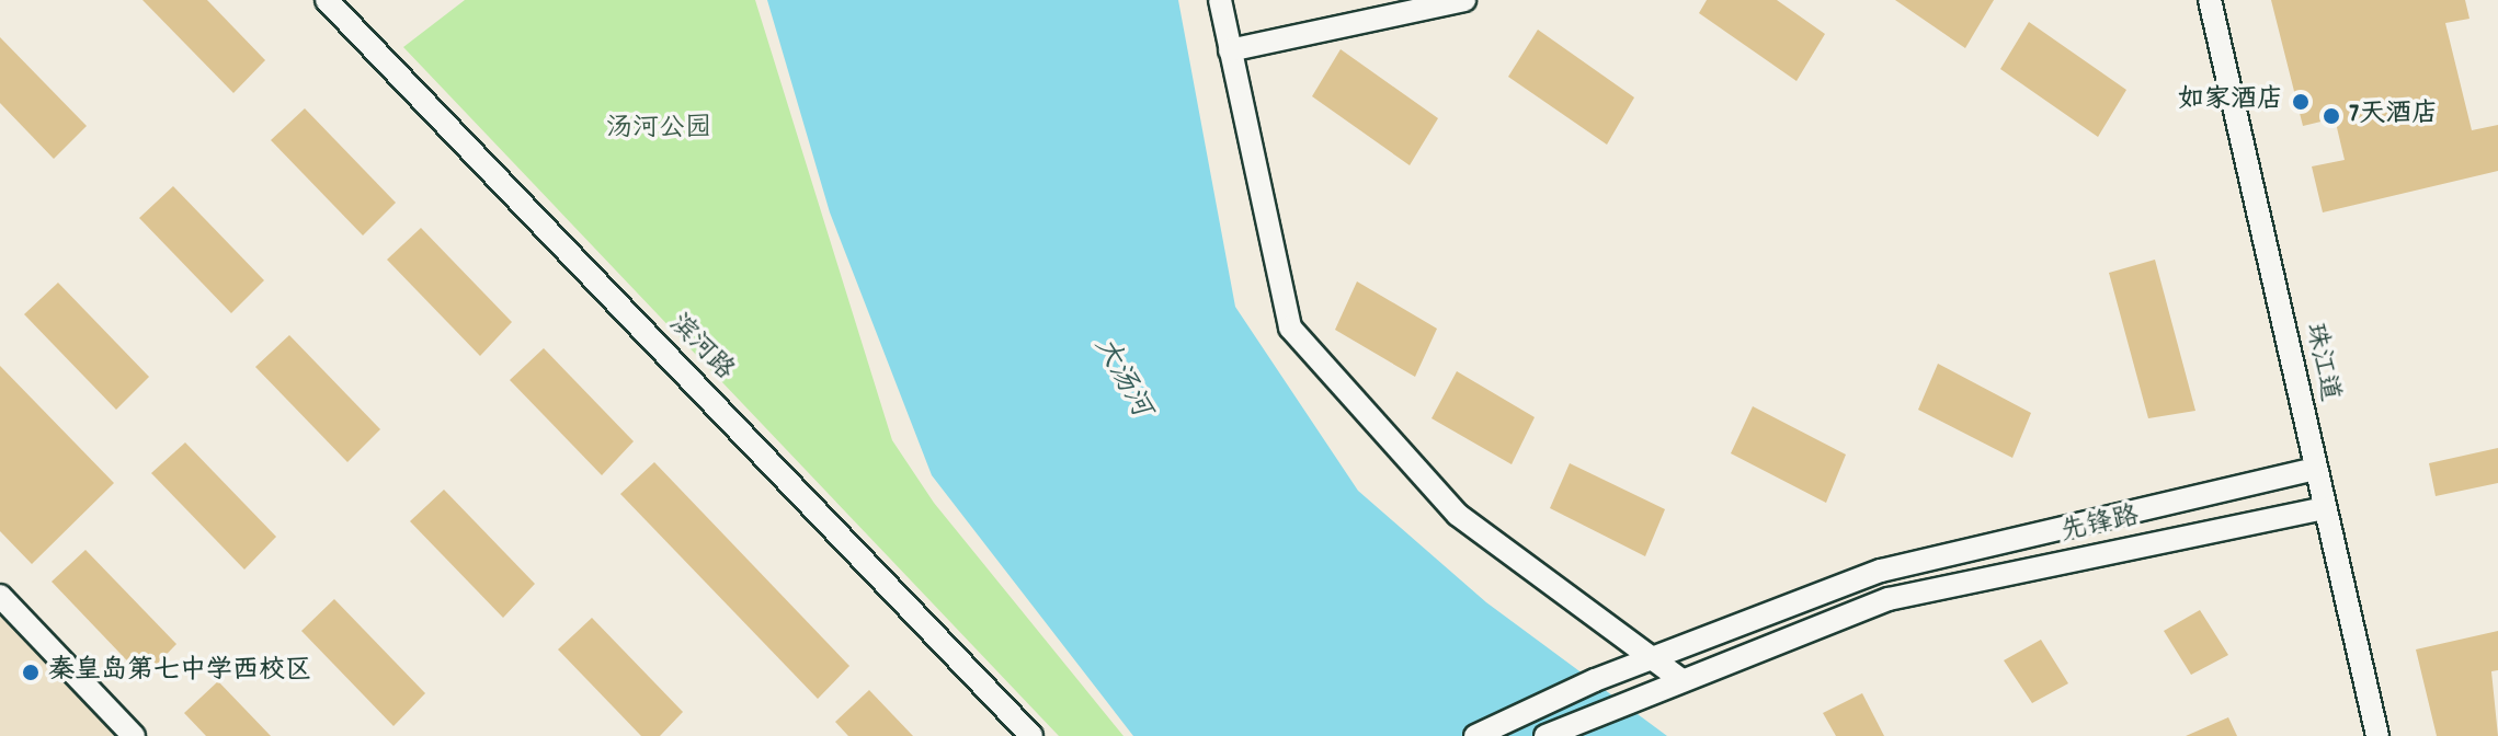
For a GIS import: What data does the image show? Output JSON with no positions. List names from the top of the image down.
{
  "streets": {
    "street": ["滨河路", "珠江道", "先锋路"]
  },
  "crossings": [
    ["珠江道", "先锋路"]
  ],
  "water": ["大汤河"],
  "parks": ["汤河公园"],
  "places": ["如家酒店", "7天酒店", "秦皇岛第七中学西校区"]
}
